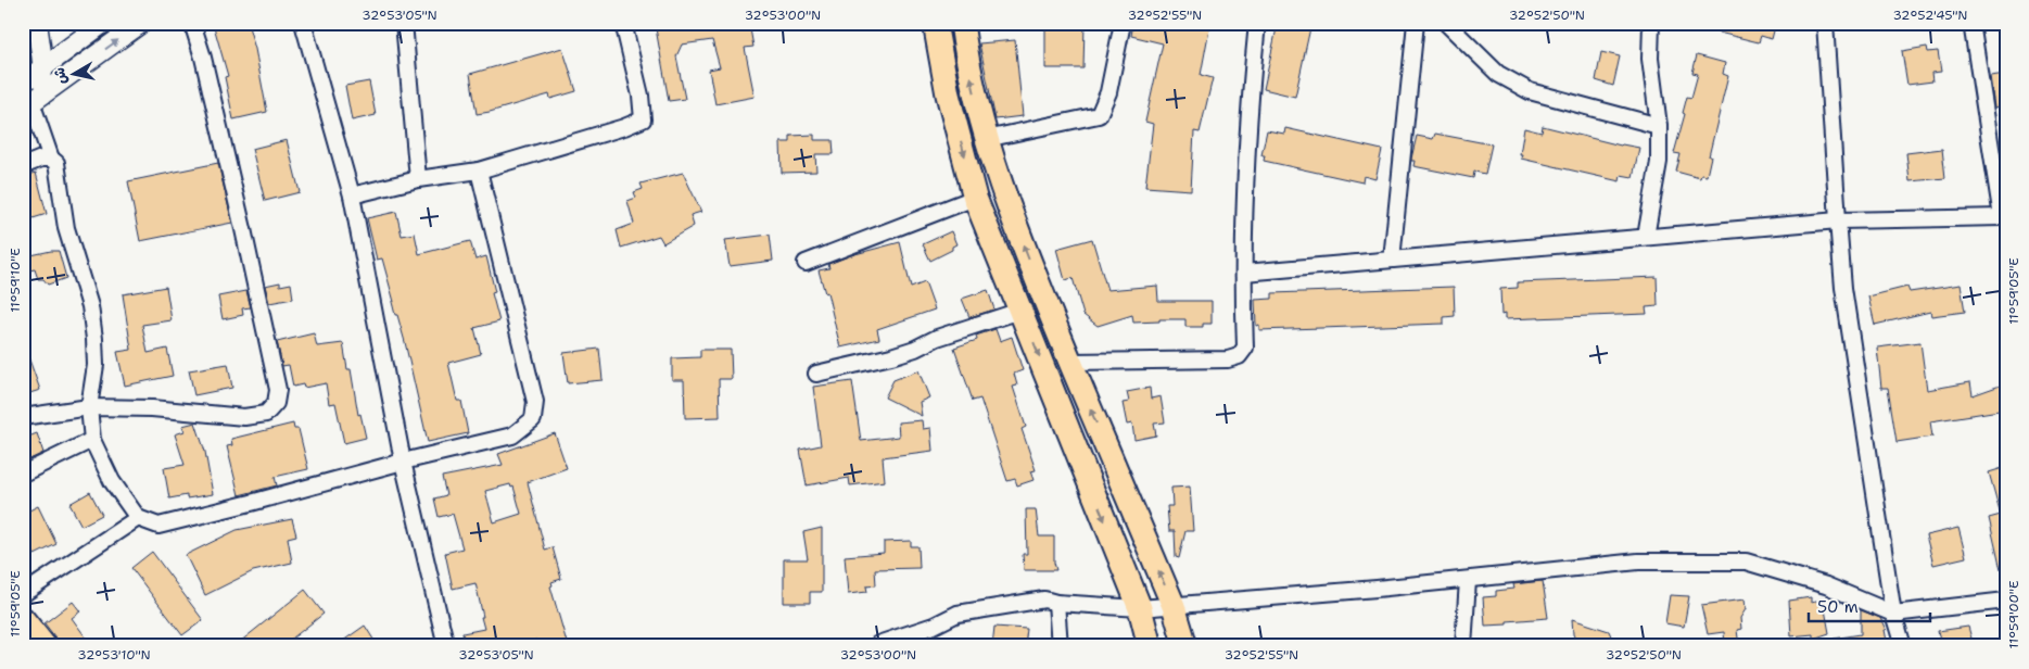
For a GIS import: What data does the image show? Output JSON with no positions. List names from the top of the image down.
{
  "scale_bar": "50 m",
  "north": "left",
  "coordinates": [
    "32°53'05\"N",
    "32°53'00\"N",
    "32°52'55\"N",
    "32°52'50\"N",
    "32°52'45\"N",
    "11°59'10\"E",
    "11°59'05\"E",
    "11°59'00\"E",
    "32°53'10\"N"
  ]
}
